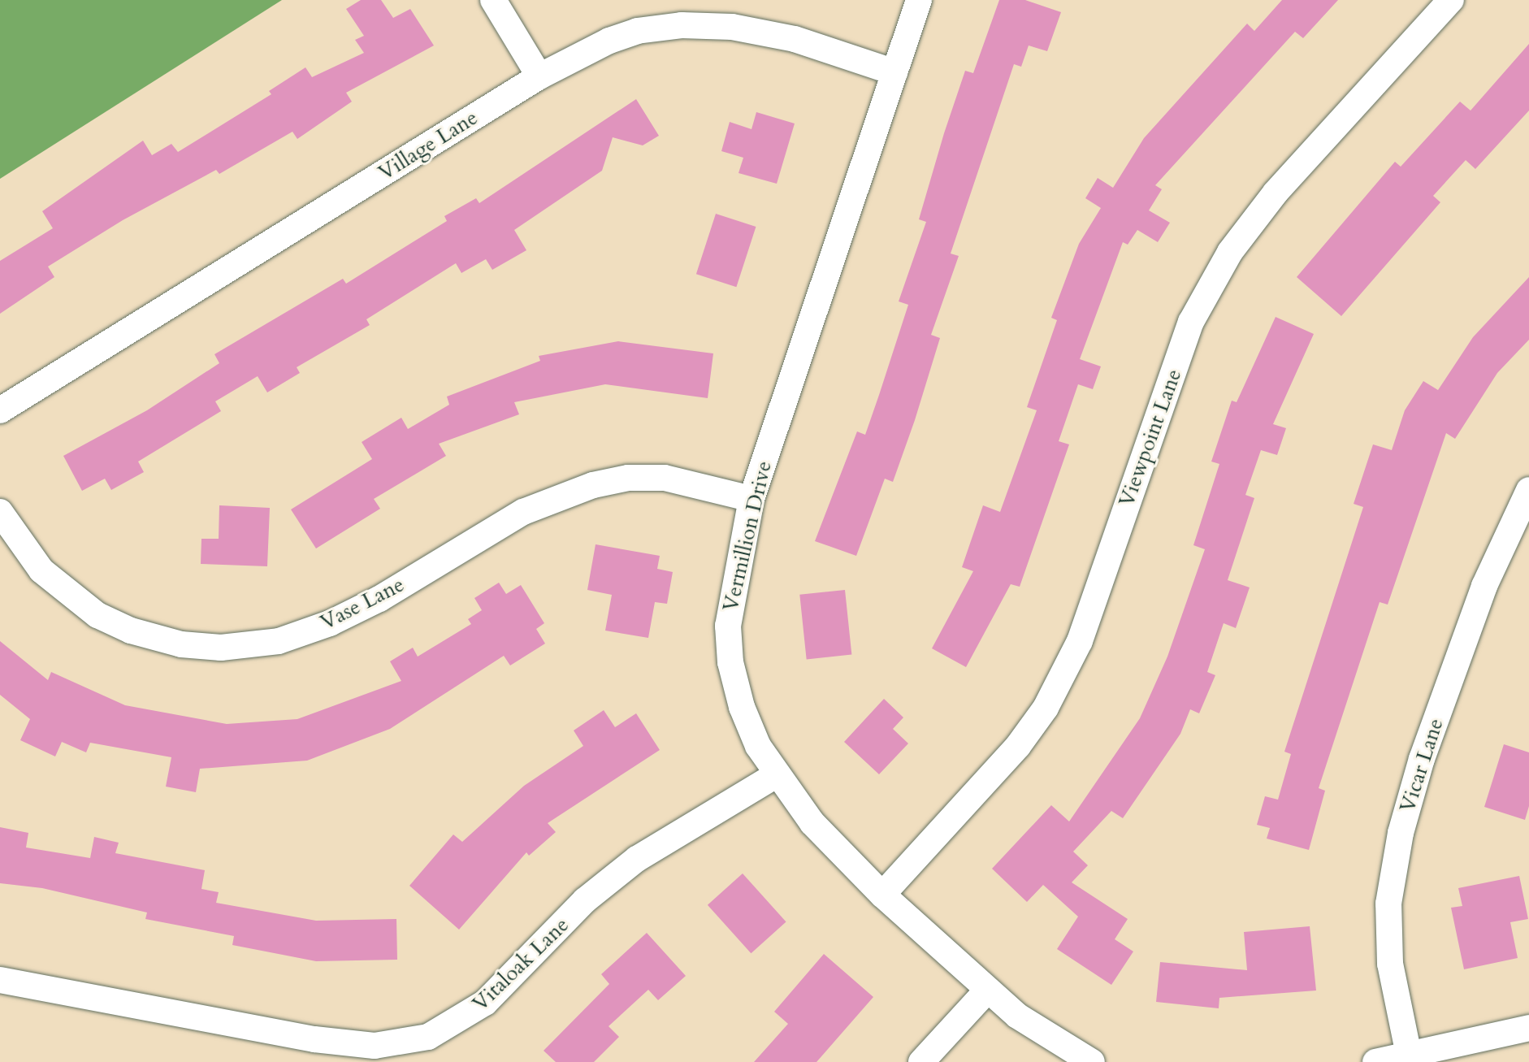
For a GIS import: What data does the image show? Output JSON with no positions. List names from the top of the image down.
{
  "streets": {
    "street": [
      "Village Lane",
      "Viewpoint Lane",
      "Vermillion Drive",
      "Vase Lane",
      "Vicar Lane",
      "Vitaloak Lane"
    ]
  },
  "crossings": [
    ["Village Lane", "Vermillion Drive"],
    ["Viewpoint Lane", "Vermillion Drive"],
    ["Vermillion Drive", "Vase Lane"],
    ["Vermillion Drive", "Vitaloak Lane"]
  ]
}
